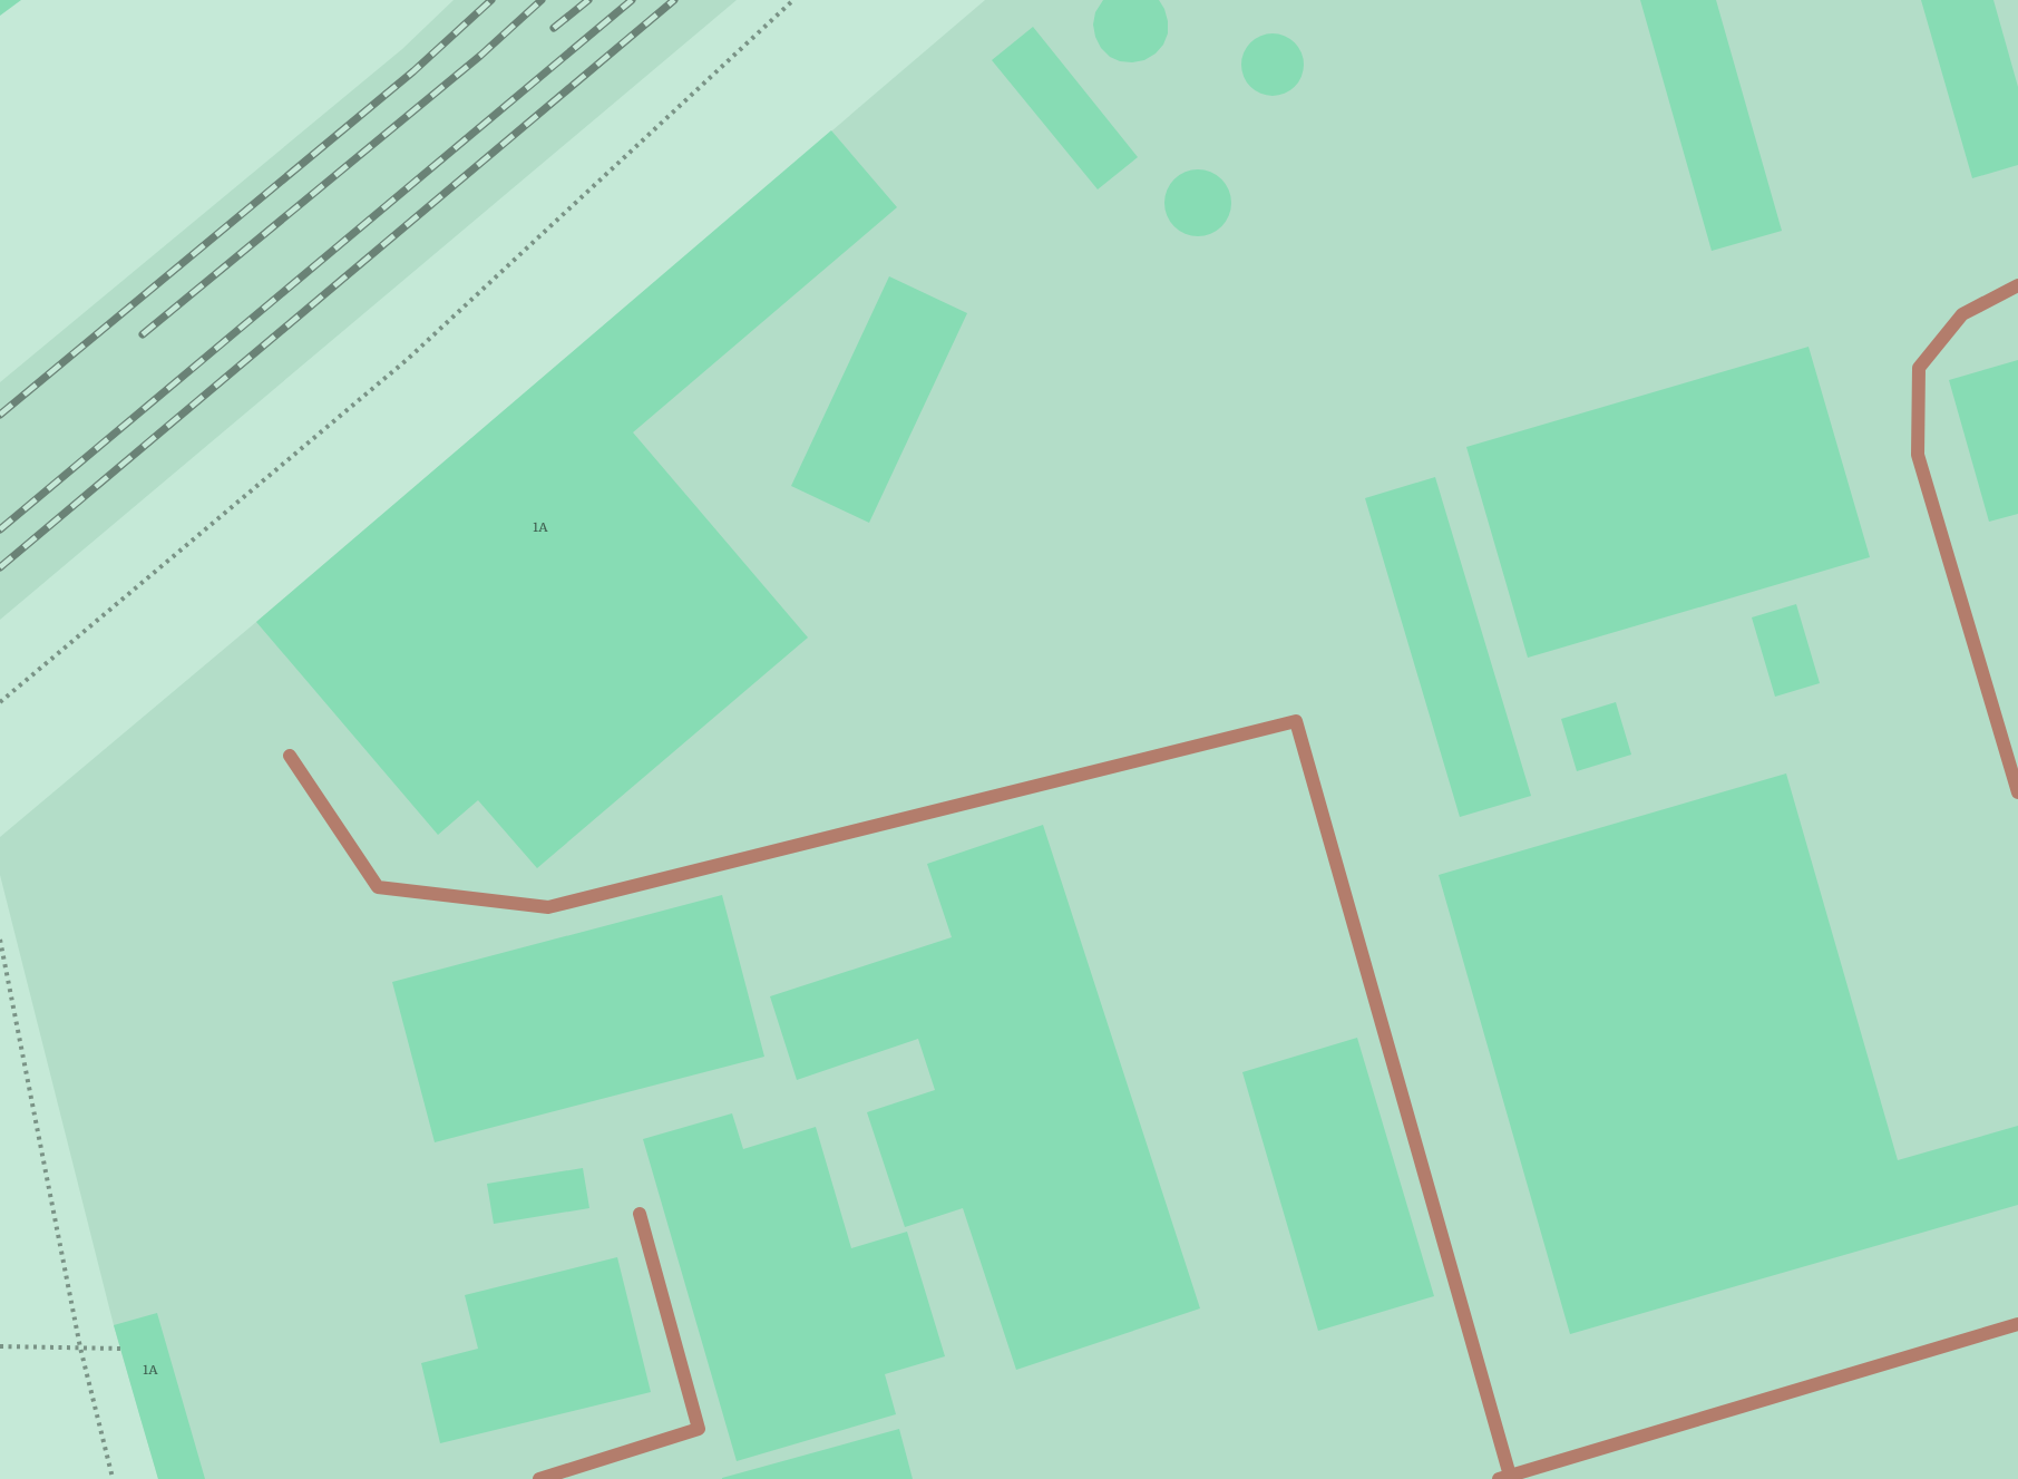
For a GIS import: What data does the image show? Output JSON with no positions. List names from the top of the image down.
{
  "house_numbers": ["1А", "1А"]
}
